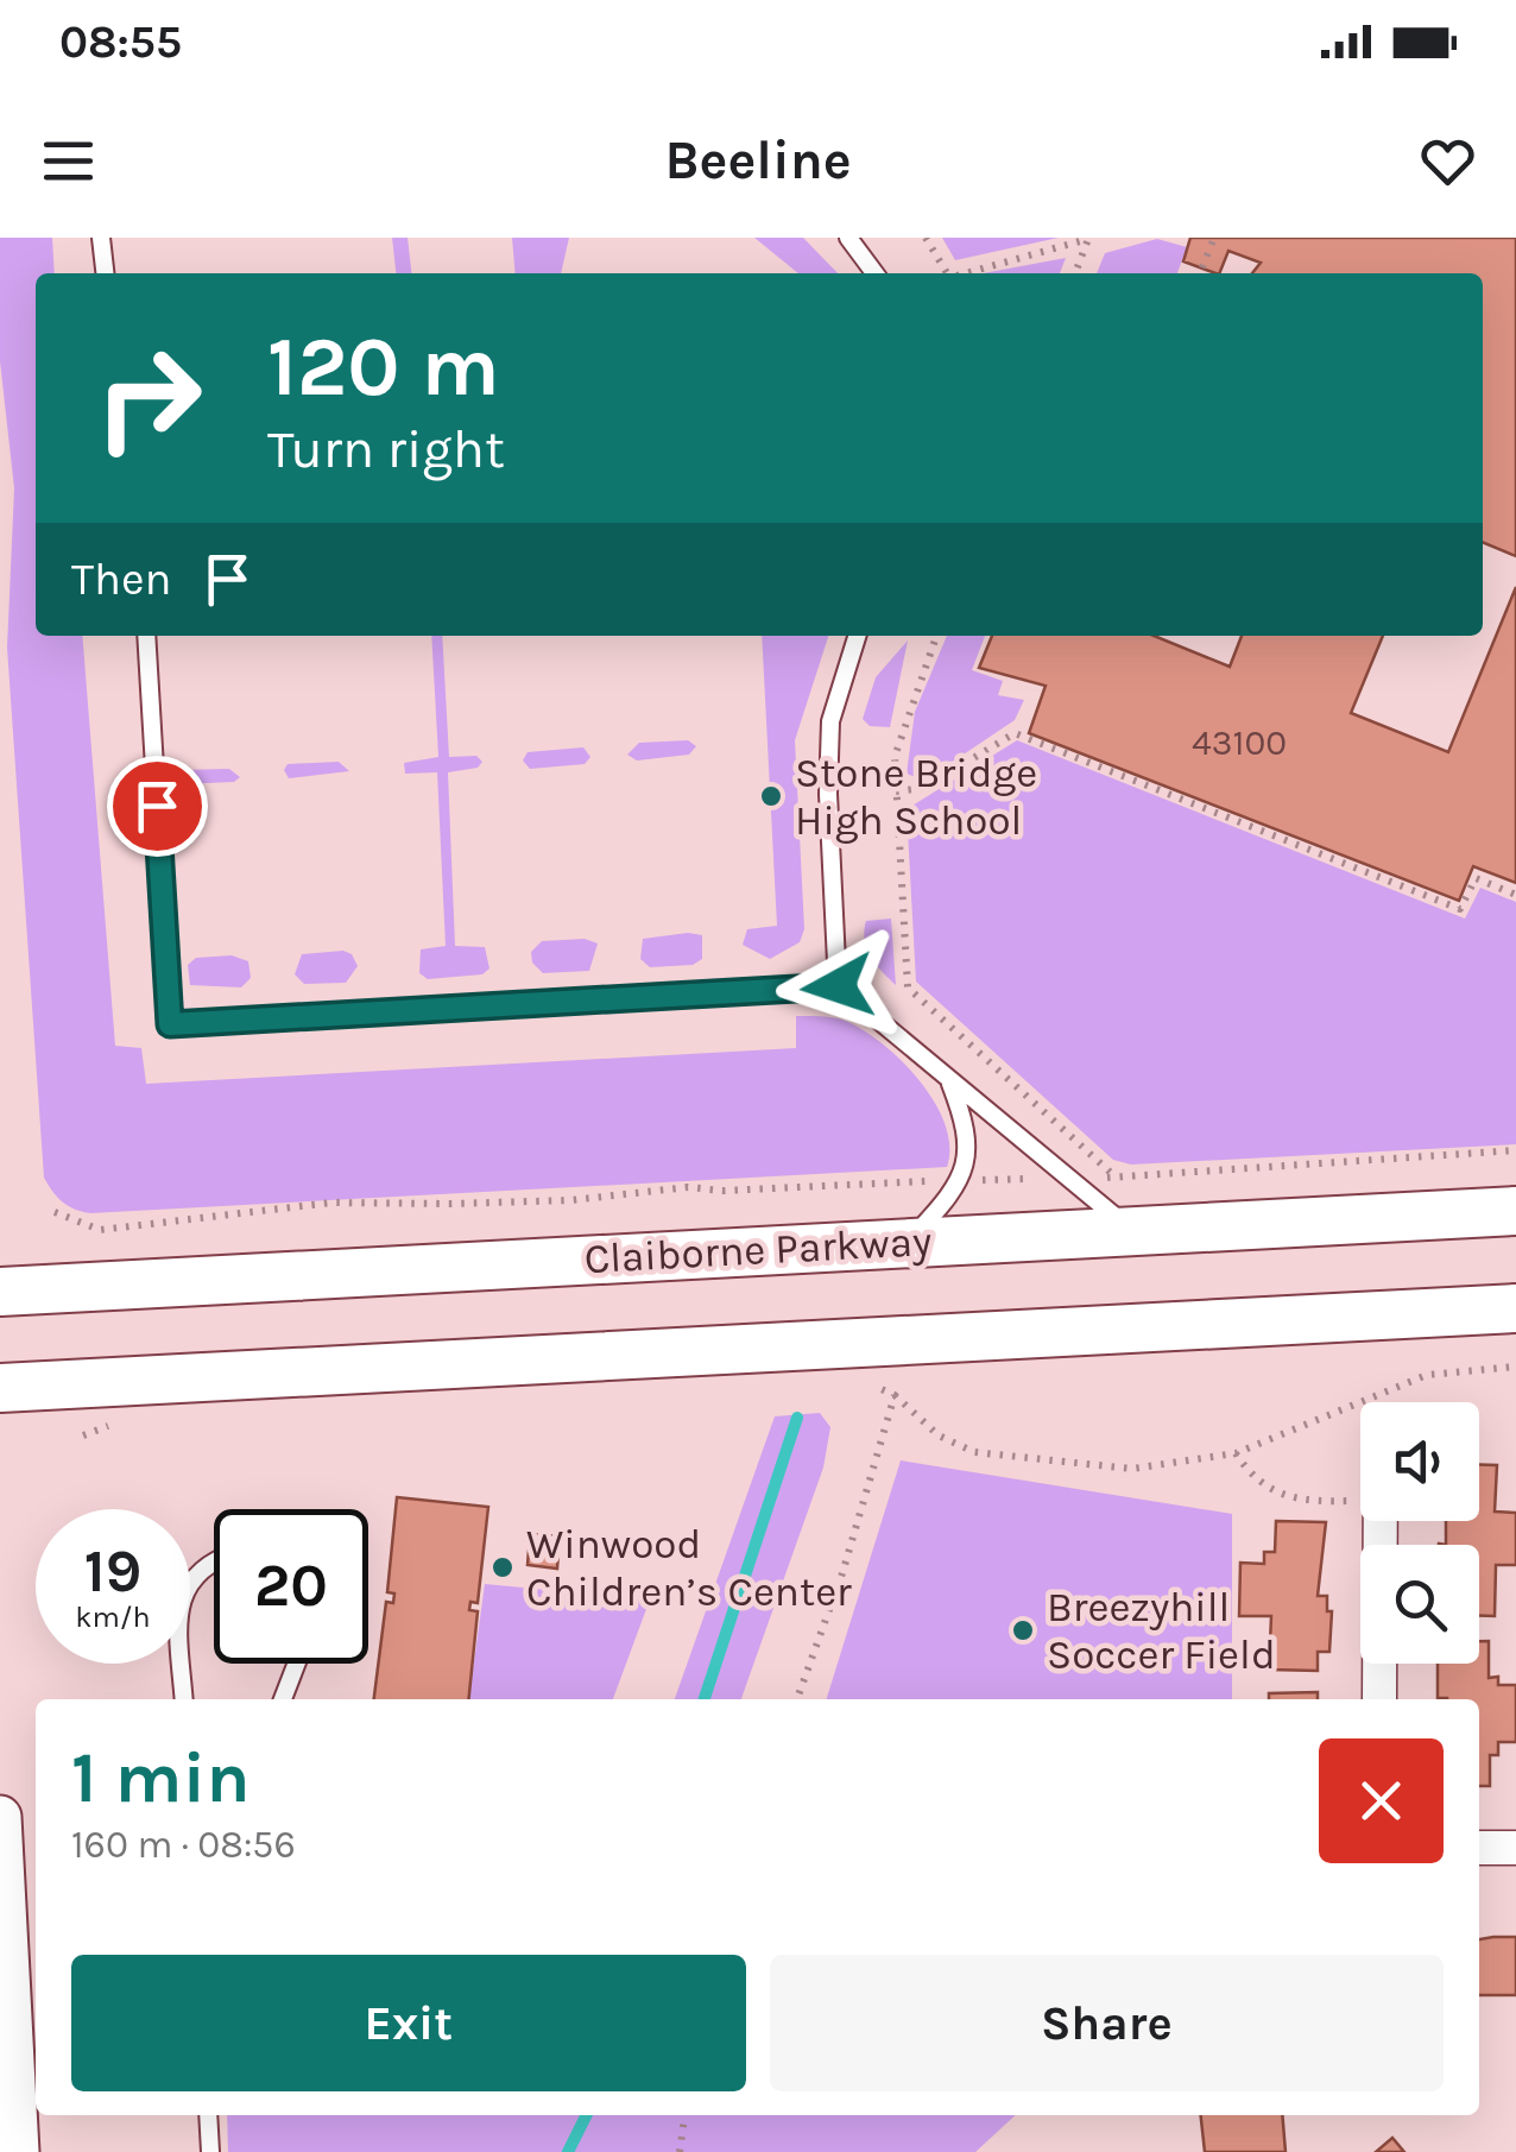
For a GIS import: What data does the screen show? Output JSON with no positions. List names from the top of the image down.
{
  "streets": {
    "main road": ["Claiborne Parkway"]
  },
  "places": ["Stone Bridge High School", "Winwood Children’s Center", "Breezyhill Soccer Field"],
  "house_numbers": ["43100"],
  "page": {
    "status": "08:55",
    "header": "Beeline",
    "turn": ["120 m", "Turn right"],
    "then": "Then",
    "speed": "19 km/h",
    "limit": "20",
    "heading": ["1 min", "160 m · 08:56"],
    "buttons": ["Exit", "Share"]
  }
}
